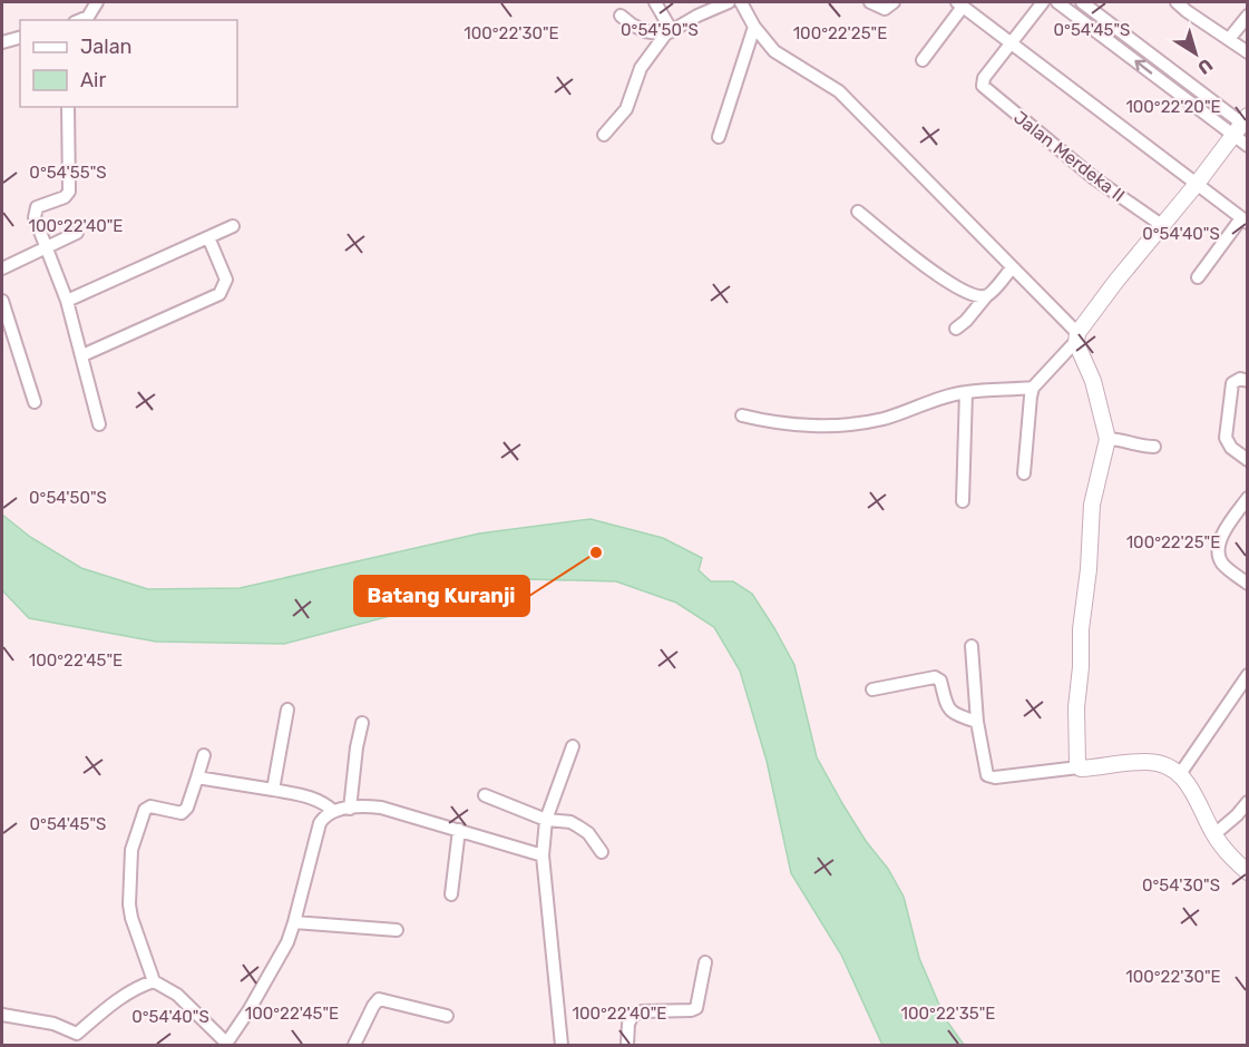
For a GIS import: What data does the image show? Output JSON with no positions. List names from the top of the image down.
{
  "streets": {
    "street": ["Jalan Merdeka II"]
  },
  "places": ["Batang Kuranji"],
  "legend": ["Jalan", "Air"],
  "north": "bottom right",
  "coordinates": [
    "0°54'50\"S",
    "0°54'45\"S",
    "100°22'25\"E",
    "100°22'30\"E",
    "100°22'20\"E",
    "0°54'55\"S",
    "100°22'40\"E",
    "0°54'40\"S",
    "100°22'45\"E",
    "0°54'30\"S",
    "100°22'35\"E"
  ]
}
